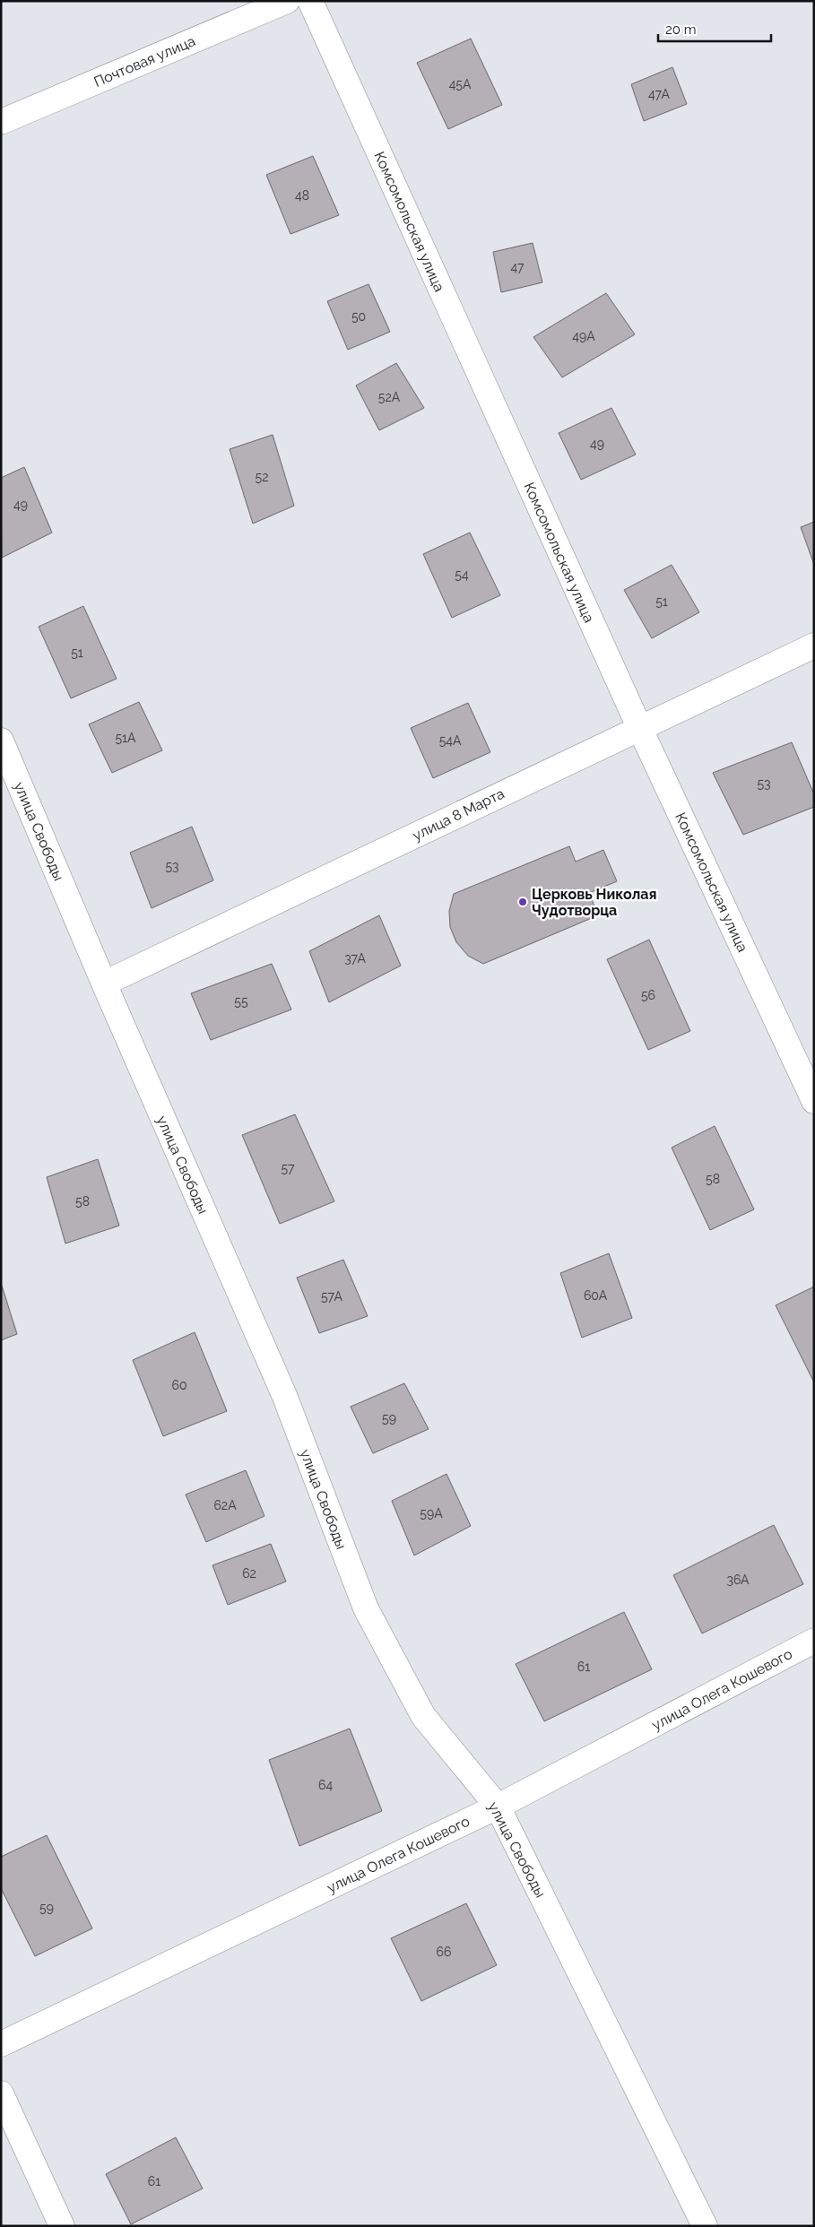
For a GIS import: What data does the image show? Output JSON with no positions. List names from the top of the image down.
{
  "streets": {
    "street": [
      "Почтовая улица",
      "Комсомольская улица",
      "улица 8 Марта",
      "улица Свободы",
      "улица Олега Кошевого"
    ]
  },
  "crossings": [
    ["Комсомольская улица", "улица 8 Марта"],
    ["улица 8 Марта", "улица Свободы"],
    ["улица Свободы", "улица Олега Кошевого"]
  ],
  "places": ["Церковь Николая Чудотворца"],
  "house_numbers": [
    "45А",
    "47А",
    "48",
    "47",
    "50",
    "49А",
    "52А",
    "49",
    "52",
    "49",
    "54",
    "51",
    "51",
    "51А",
    "54А",
    "53",
    "53",
    "37А",
    "56",
    "55",
    "57",
    "58",
    "58",
    "60А",
    "57А",
    "60",
    "59",
    "62А",
    "59А",
    "62",
    "36А",
    "61",
    "64",
    "59",
    "66",
    "61"
  ],
  "scale_bar": "20 m"
}
